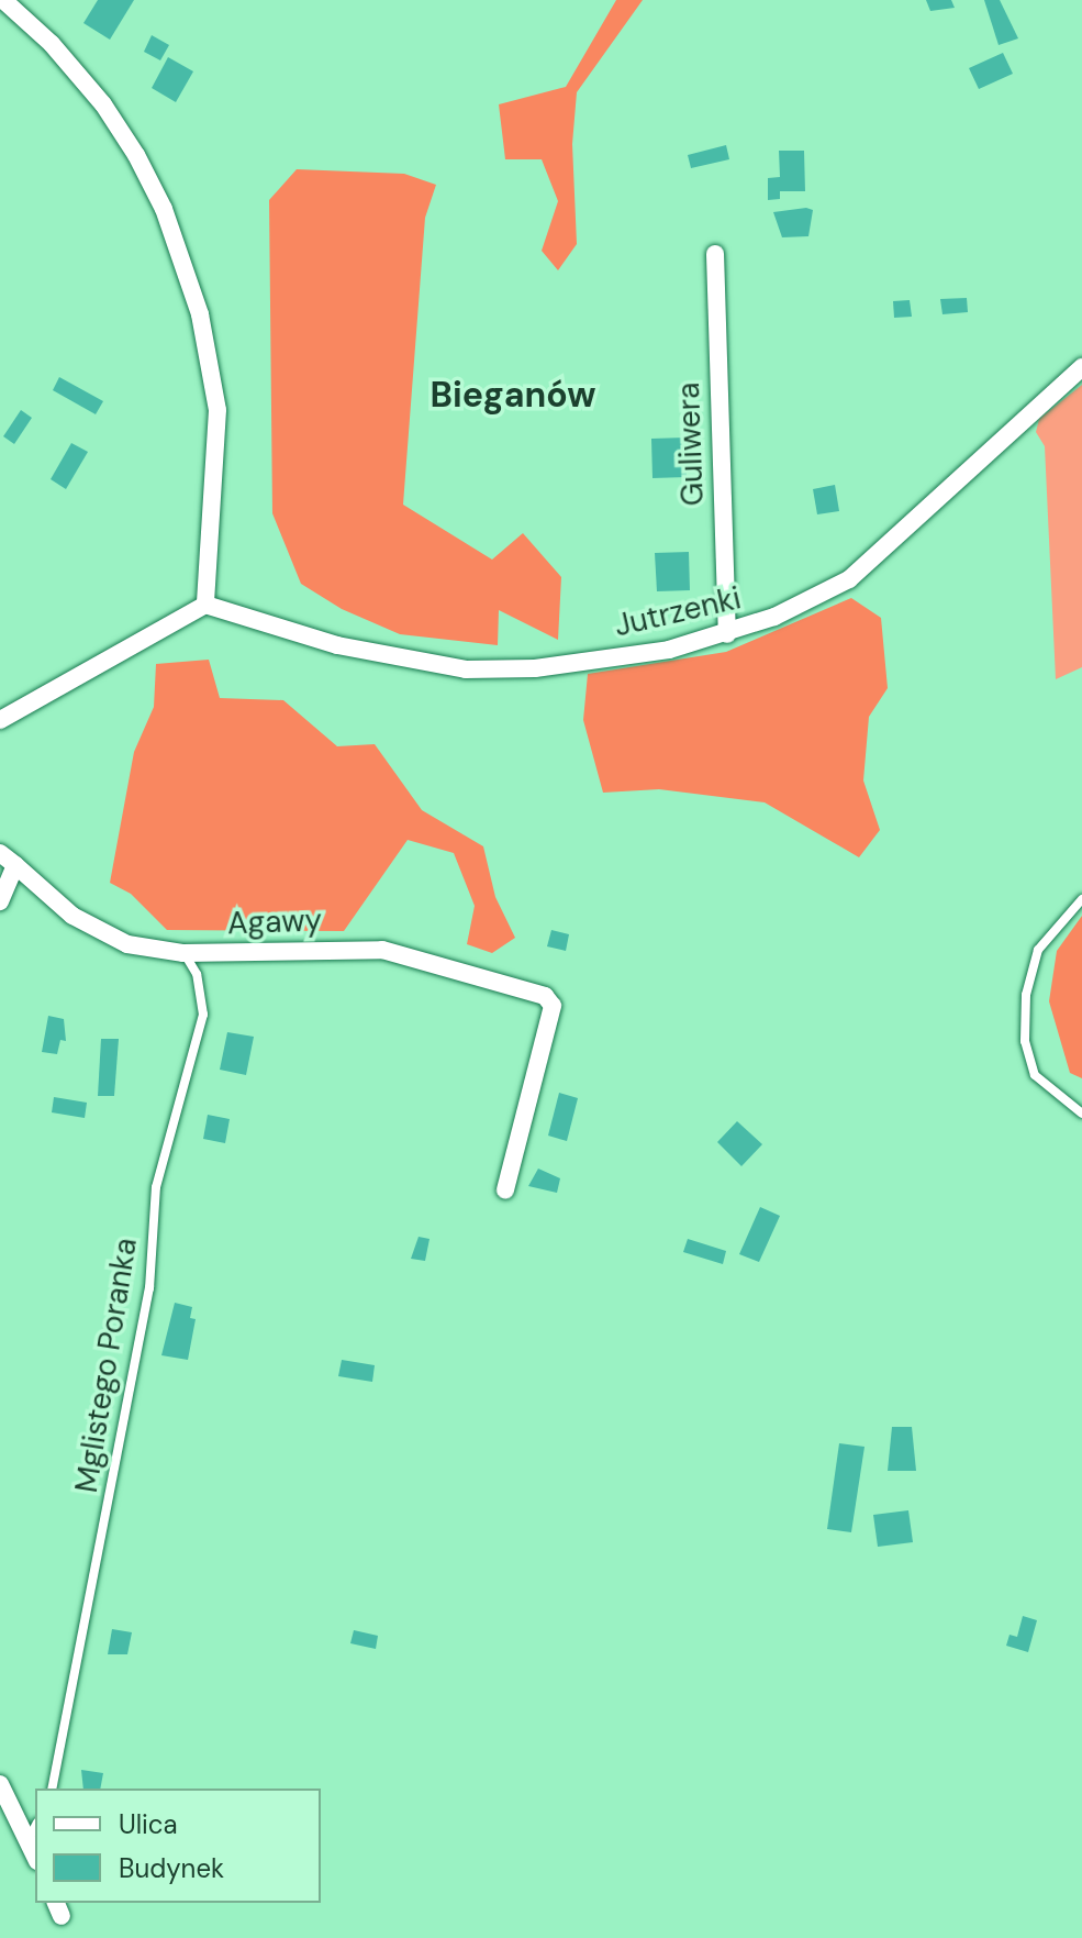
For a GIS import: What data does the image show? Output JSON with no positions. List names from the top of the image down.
{
  "streets": {
    "street": ["Guliwera", "Jutrzenki", "Agawy"],
    "lane": ["Mglistego Poranka"]
  },
  "crossings": [
    ["Guliwera", "Jutrzenki"],
    ["Agawy", "Mglistego Poranka"]
  ],
  "districts": ["Bieganów"],
  "legend": ["Ulica", "Budynek"]
}
